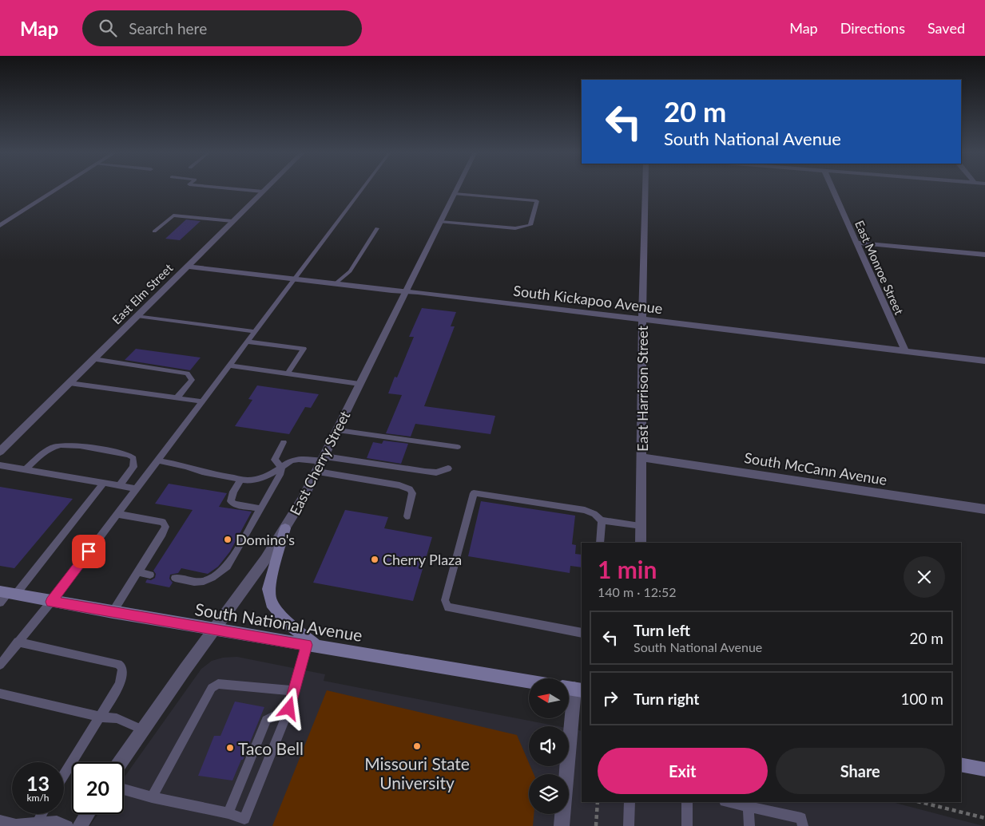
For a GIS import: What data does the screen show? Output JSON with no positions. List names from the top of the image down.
{
  "streets": {
    "main road": ["South National Avenue"],
    "street": [
      "East Monroe Street",
      "East Elm Street",
      "South Kickapoo Avenue",
      "East Harrison Street",
      "East Cherry Street",
      "South McCann Avenue"
    ]
  },
  "crossings": [
    ["East Monroe Street", "South Kickapoo Avenue"],
    ["East Elm Street", "South Kickapoo Avenue"],
    ["South Kickapoo Avenue", "East Harrison Street"],
    ["South Kickapoo Avenue", "East Cherry Street"],
    ["East Harrison Street", "South McCann Avenue"],
    ["East Cherry Street", "South National Avenue"]
  ],
  "places": [
    "Domino's",
    "Cherry Plaza",
    "Missouri State University",
    "Taco Bell"
  ],
  "north": "left",
  "page": {
    "header": "Map",
    "search": "Search here",
    "nav": ["Map", "Directions", "Saved"],
    "turn": ["20 m", "South National Avenue"],
    "heading": ["1 min", "140 m · 12:52"],
    "list": [
      {
        "name": "Turn left",
        "note": "South National Avenue",
        "value": "20 m"
      },
      {
        "name": "Turn right",
        "value": "100 m"
      }
    ],
    "buttons": ["Exit", "Share"],
    "speed": "13 km/h",
    "limit": "20"
  }
}
